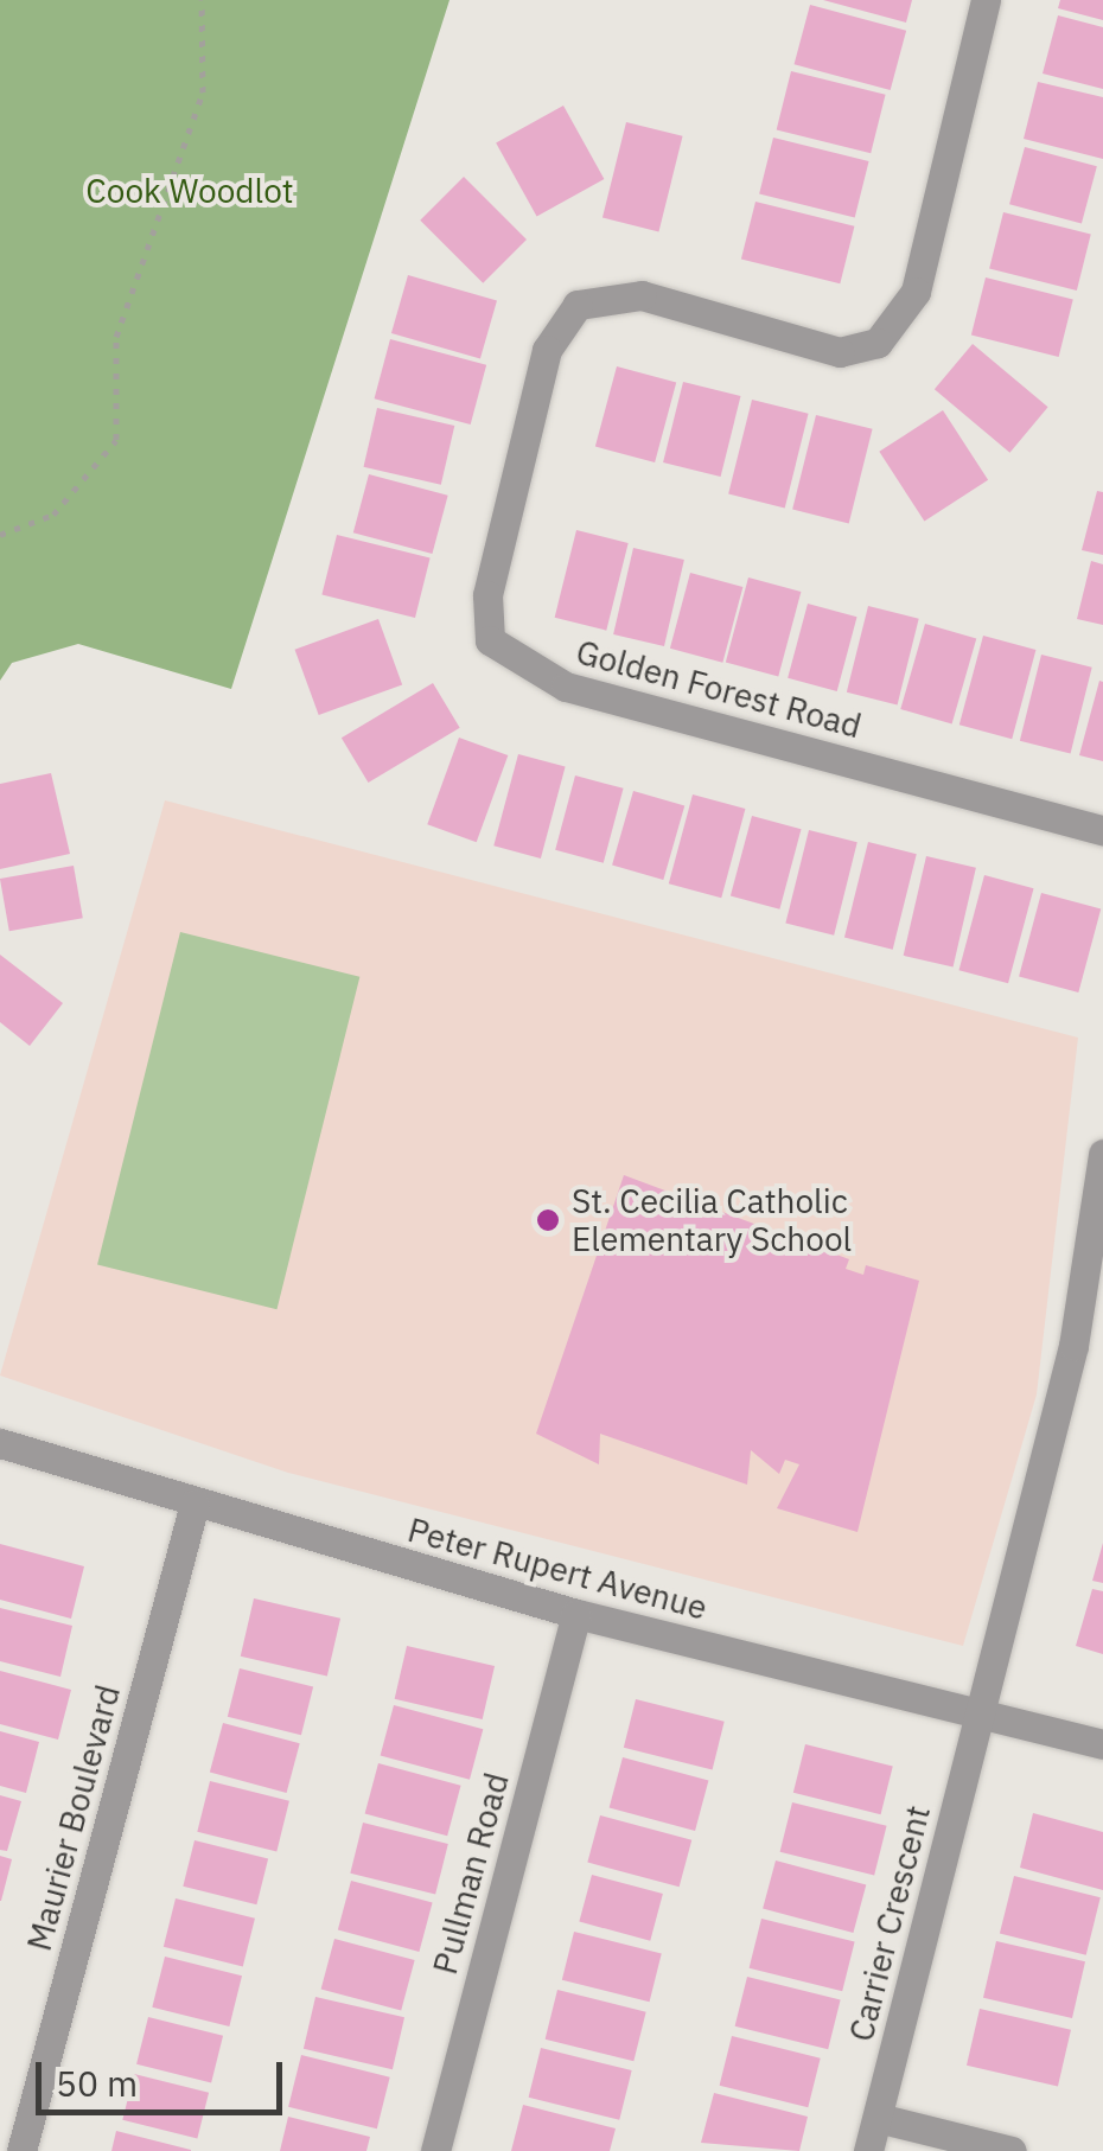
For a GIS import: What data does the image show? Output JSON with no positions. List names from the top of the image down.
{
  "streets": {
    "street": [
      "Golden Forest Road",
      "Peter Rupert Avenue",
      "Maurier Boulevard",
      "Pullman Road",
      "Carrier Crescent"
    ]
  },
  "crossings": [
    ["Peter Rupert Avenue", "Maurier Boulevard"],
    ["Peter Rupert Avenue", "Pullman Road"],
    ["Peter Rupert Avenue", "Carrier Crescent"]
  ],
  "parks": ["Cook Woodlot"],
  "places": ["St. Cecilia Catholic Elementary School"],
  "scale_bar": "50 m"
}
